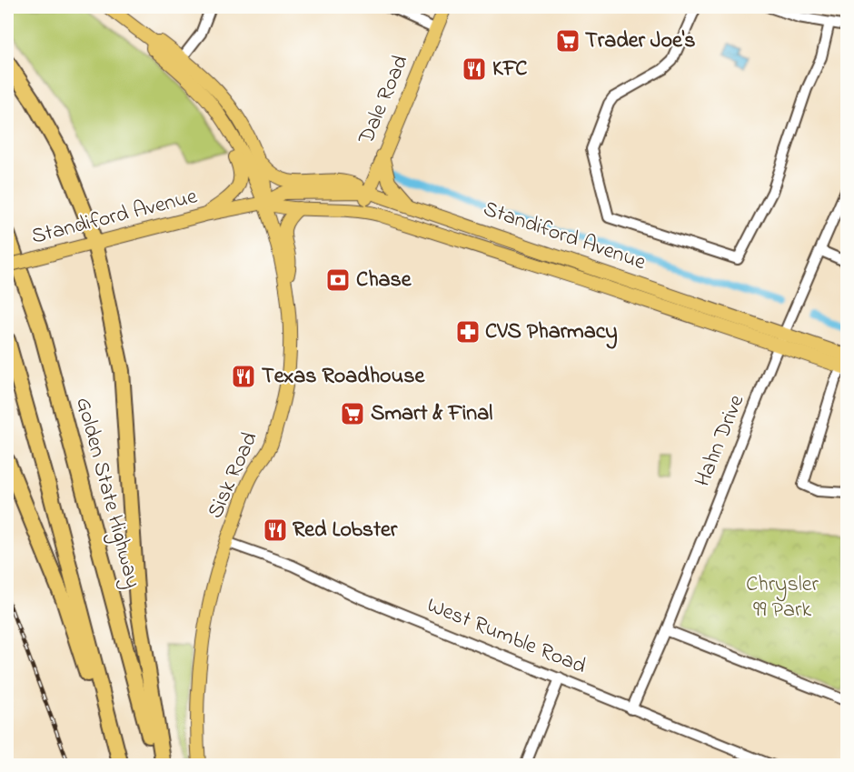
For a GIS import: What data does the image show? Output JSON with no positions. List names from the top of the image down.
{
  "streets": {
    "highway": ["Golden State Highway"],
    "main road": ["Dale Road", "Standiford Avenue", "Sisk Road"],
    "street": ["Hahn Drive", "West Rumble Road"]
  },
  "crossings": [
    ["Dale Road", "Standiford Avenue"],
    ["Standiford Avenue", "Hahn Drive"],
    ["Standiford Avenue", "Sisk Road"],
    ["Hahn Drive", "West Rumble Road"],
    ["Sisk Road", "West Rumble Road"]
  ],
  "parks": ["Chrysler 99 Park"],
  "places": {
    "supermarket": ["Trader Joe's", "Smart & Final"],
    "restaurant": ["KFC", "Texas Roadhouse", "Red Lobster"],
    "bank": ["Chase"],
    "pharmacy": ["CVS Pharmacy"]
  }
}
